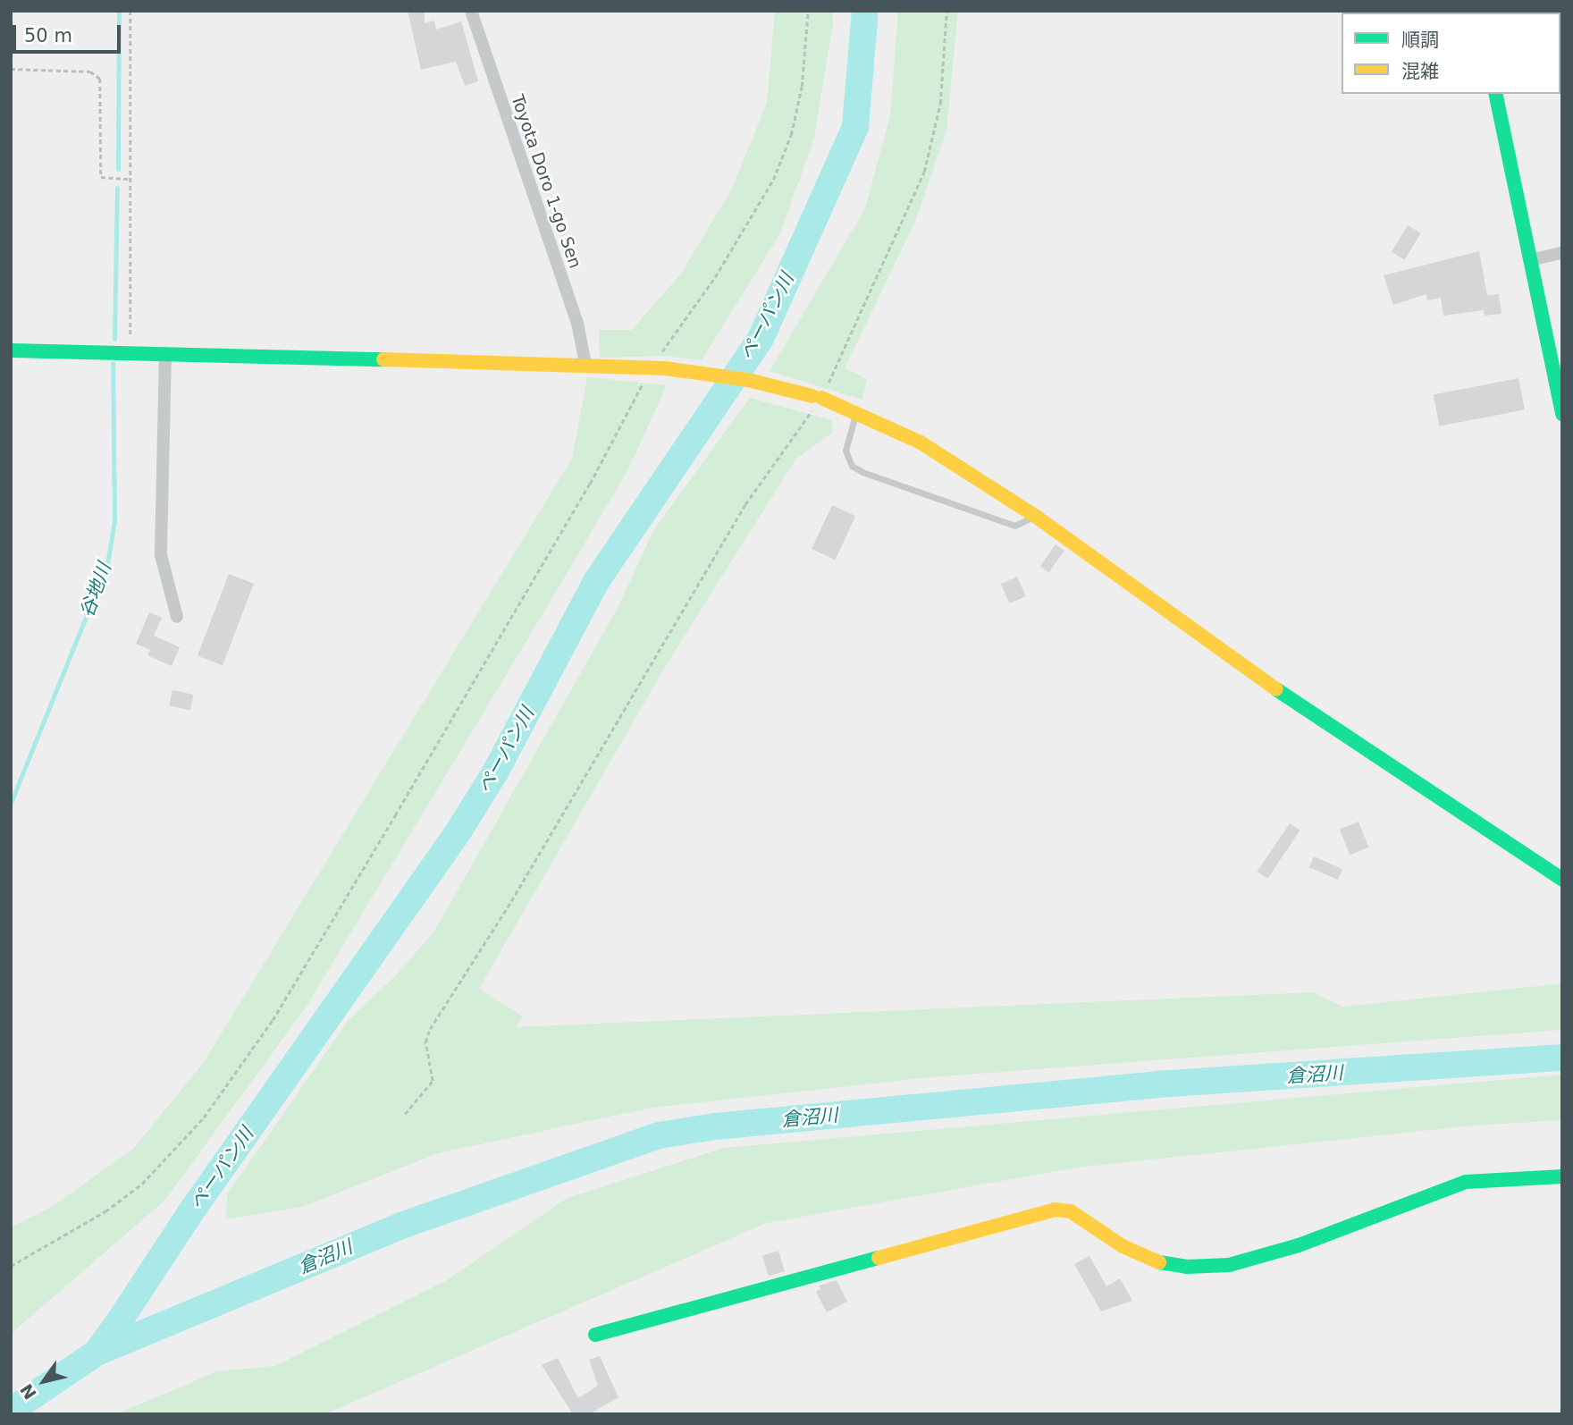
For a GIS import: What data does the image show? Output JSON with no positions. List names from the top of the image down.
{
  "streets": {
    "street": ["Toyota Doro 1-go Sen"]
  },
  "water": ["ペーパン川", "谷地川", "倉沼川"],
  "legend": ["順調", "混雑"],
  "scale_bar": "50 m",
  "north": "bottom left"
}
